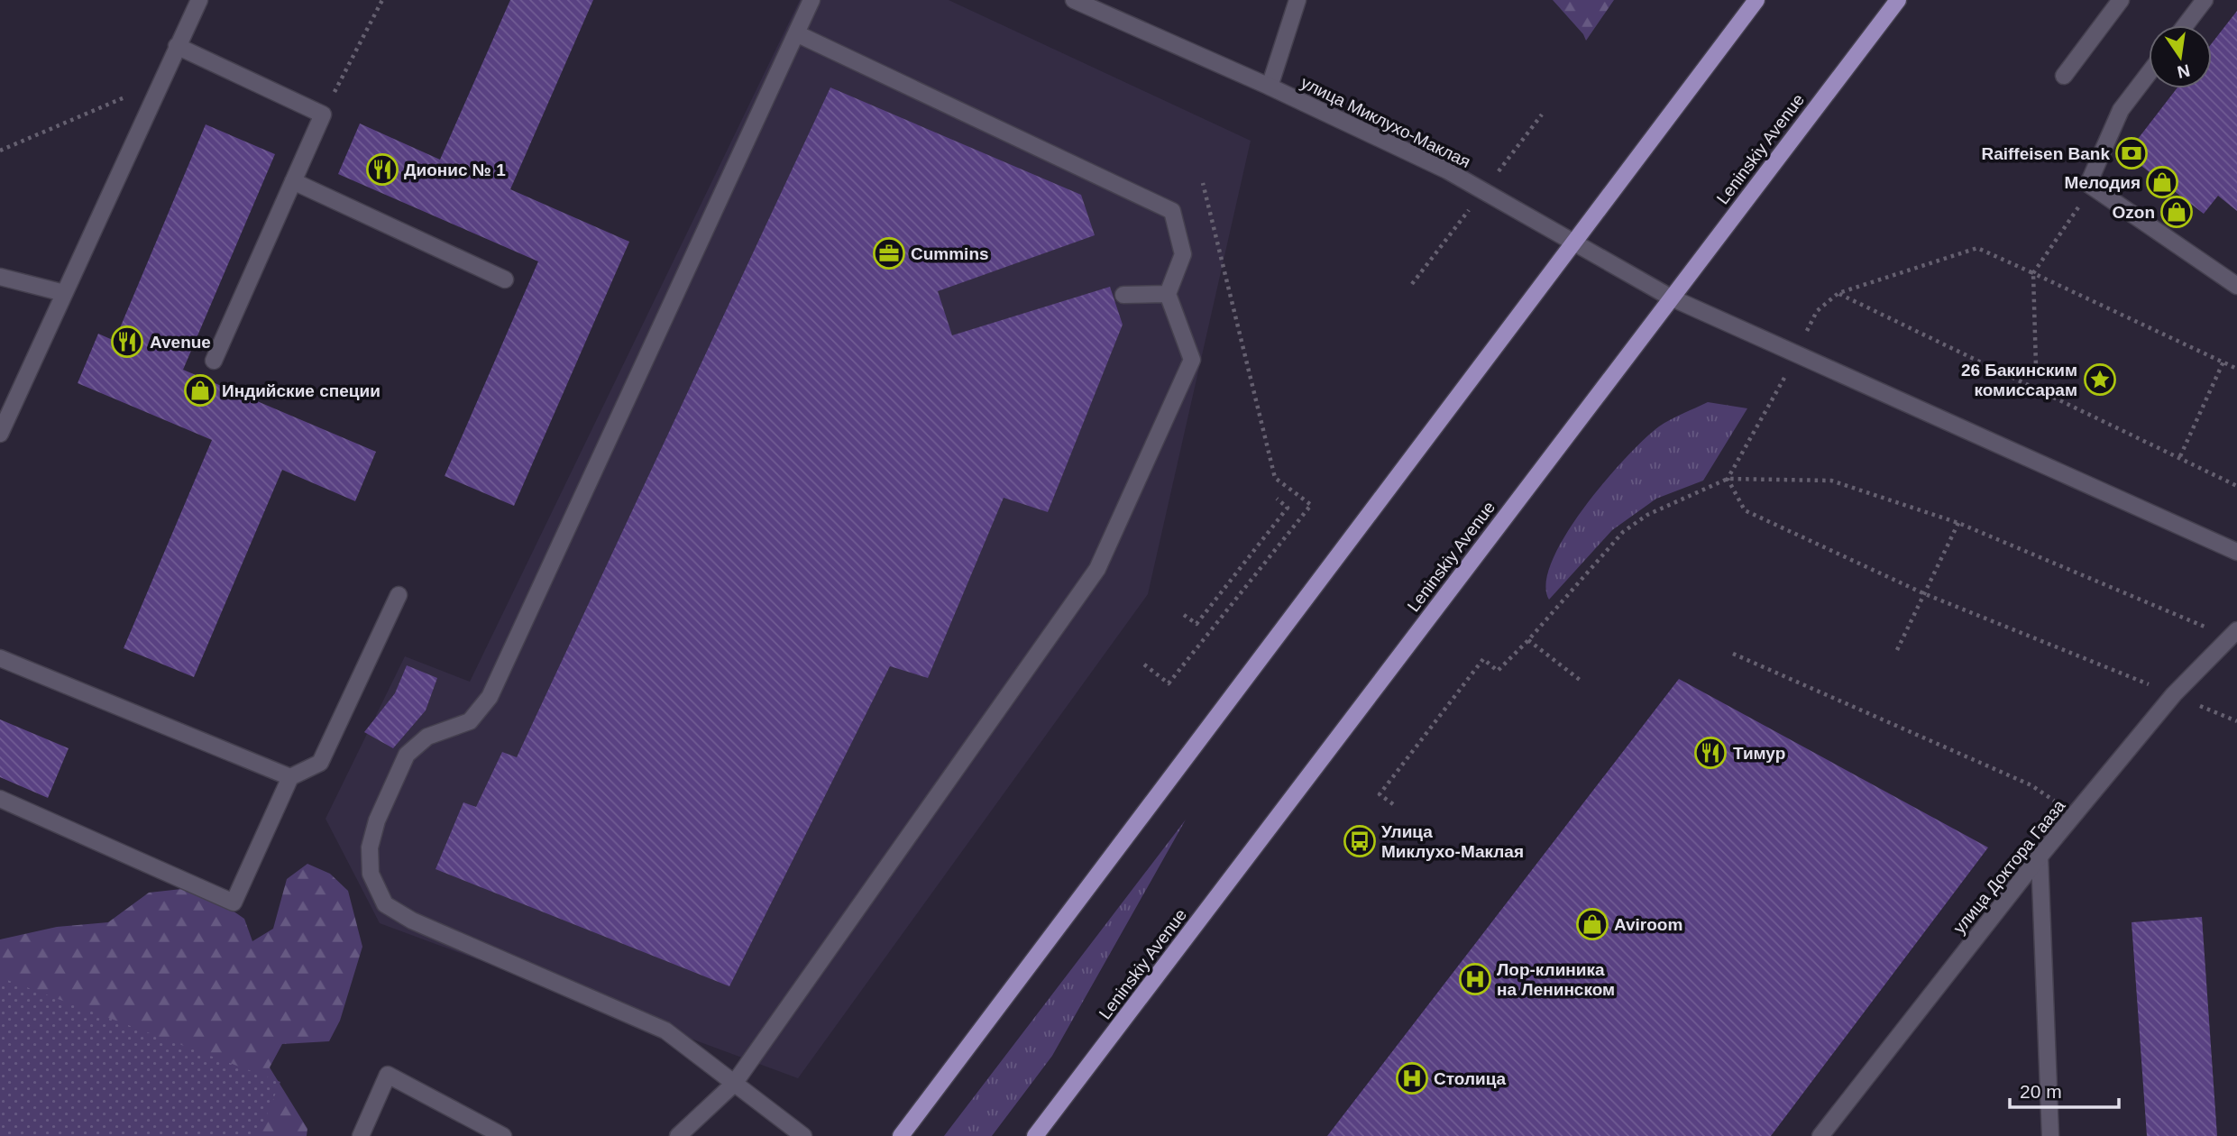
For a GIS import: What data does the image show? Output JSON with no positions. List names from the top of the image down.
{
  "streets": {
    "main road": ["улица Миклухо-Маклая", "Leninskiy Avenue", "улица Доктора Гааза"]
  },
  "crossings": [
    ["улица Миклухо-Маклая", "Leninskiy Avenue"]
  ],
  "places": {
    "bank": ["Raiffeisen Bank"],
    "restaurant": ["Дионис № 1", "Avenue", "Тимур"],
    "shop": [
      "Мелодия",
      "Ozon",
      "Индийские специи",
      "Aviroom"
    ],
    "office": ["Cummins"],
    "place": ["26 Бакинским комиссарам"],
    "bus stop": ["Улица Миклухо-Маклая"],
    "hospital": ["Лор-клиника на Ленинском", "Столица"]
  },
  "scale_bar": "20 m",
  "north": "bottom"
}
